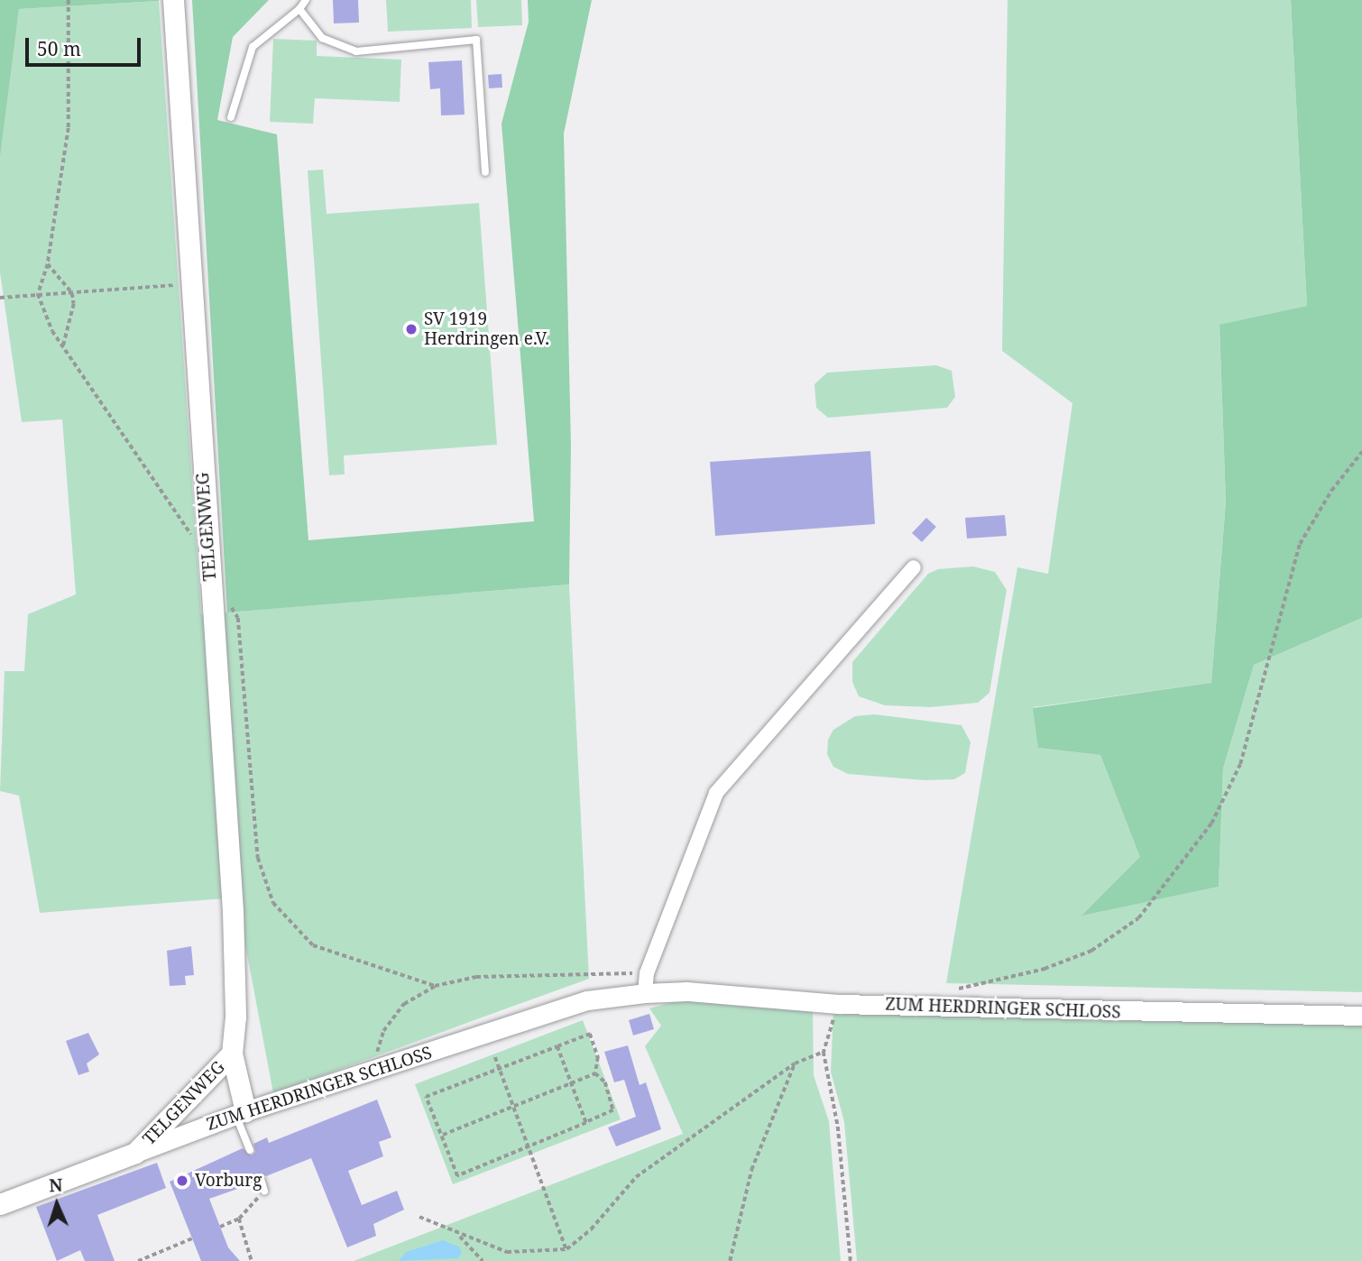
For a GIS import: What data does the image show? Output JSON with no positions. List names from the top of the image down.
{
  "streets": {
    "main road": ["TELGENWEG", "ZUM HERDRINGER SCHLOSS"]
  },
  "crossings": [
    ["TELGENWEG", "ZUM HERDRINGER SCHLOSS"]
  ],
  "places": ["SV 1919 Herdringen e.V.", "Vorburg"],
  "scale_bar": "50 m",
  "north": "top"
}
